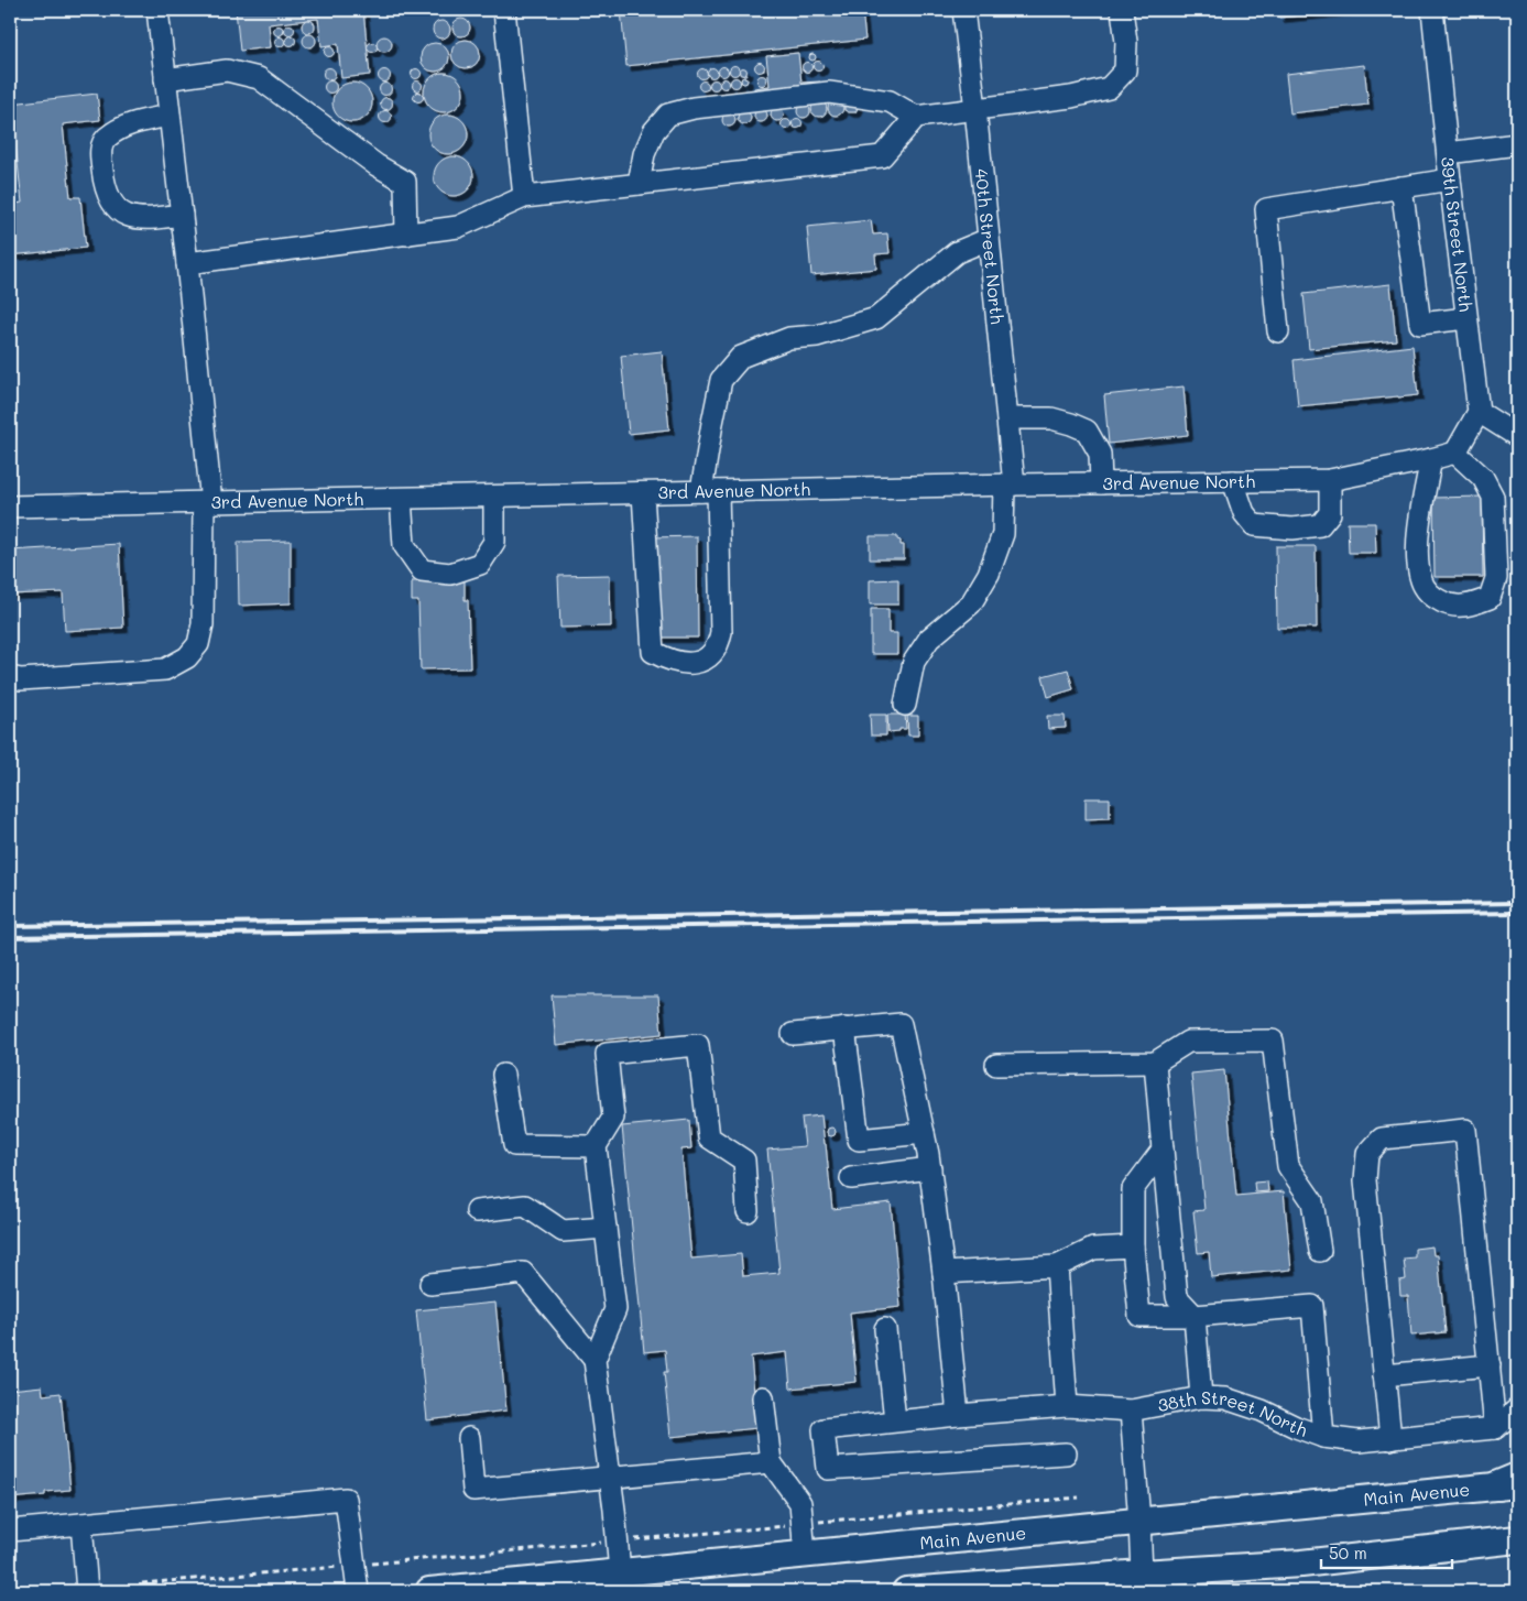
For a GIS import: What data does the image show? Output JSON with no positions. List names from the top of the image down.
{
  "streets": {
    "main road": ["Main Avenue"],
    "street": [
      "39th Street North",
      "40th Street North",
      "3rd Avenue North",
      "38th Street North"
    ]
  },
  "crossings": [
    ["40th Street North", "3rd Avenue North"],
    ["38th Street North", "Main Avenue"]
  ],
  "scale_bar": "50 m"
}
